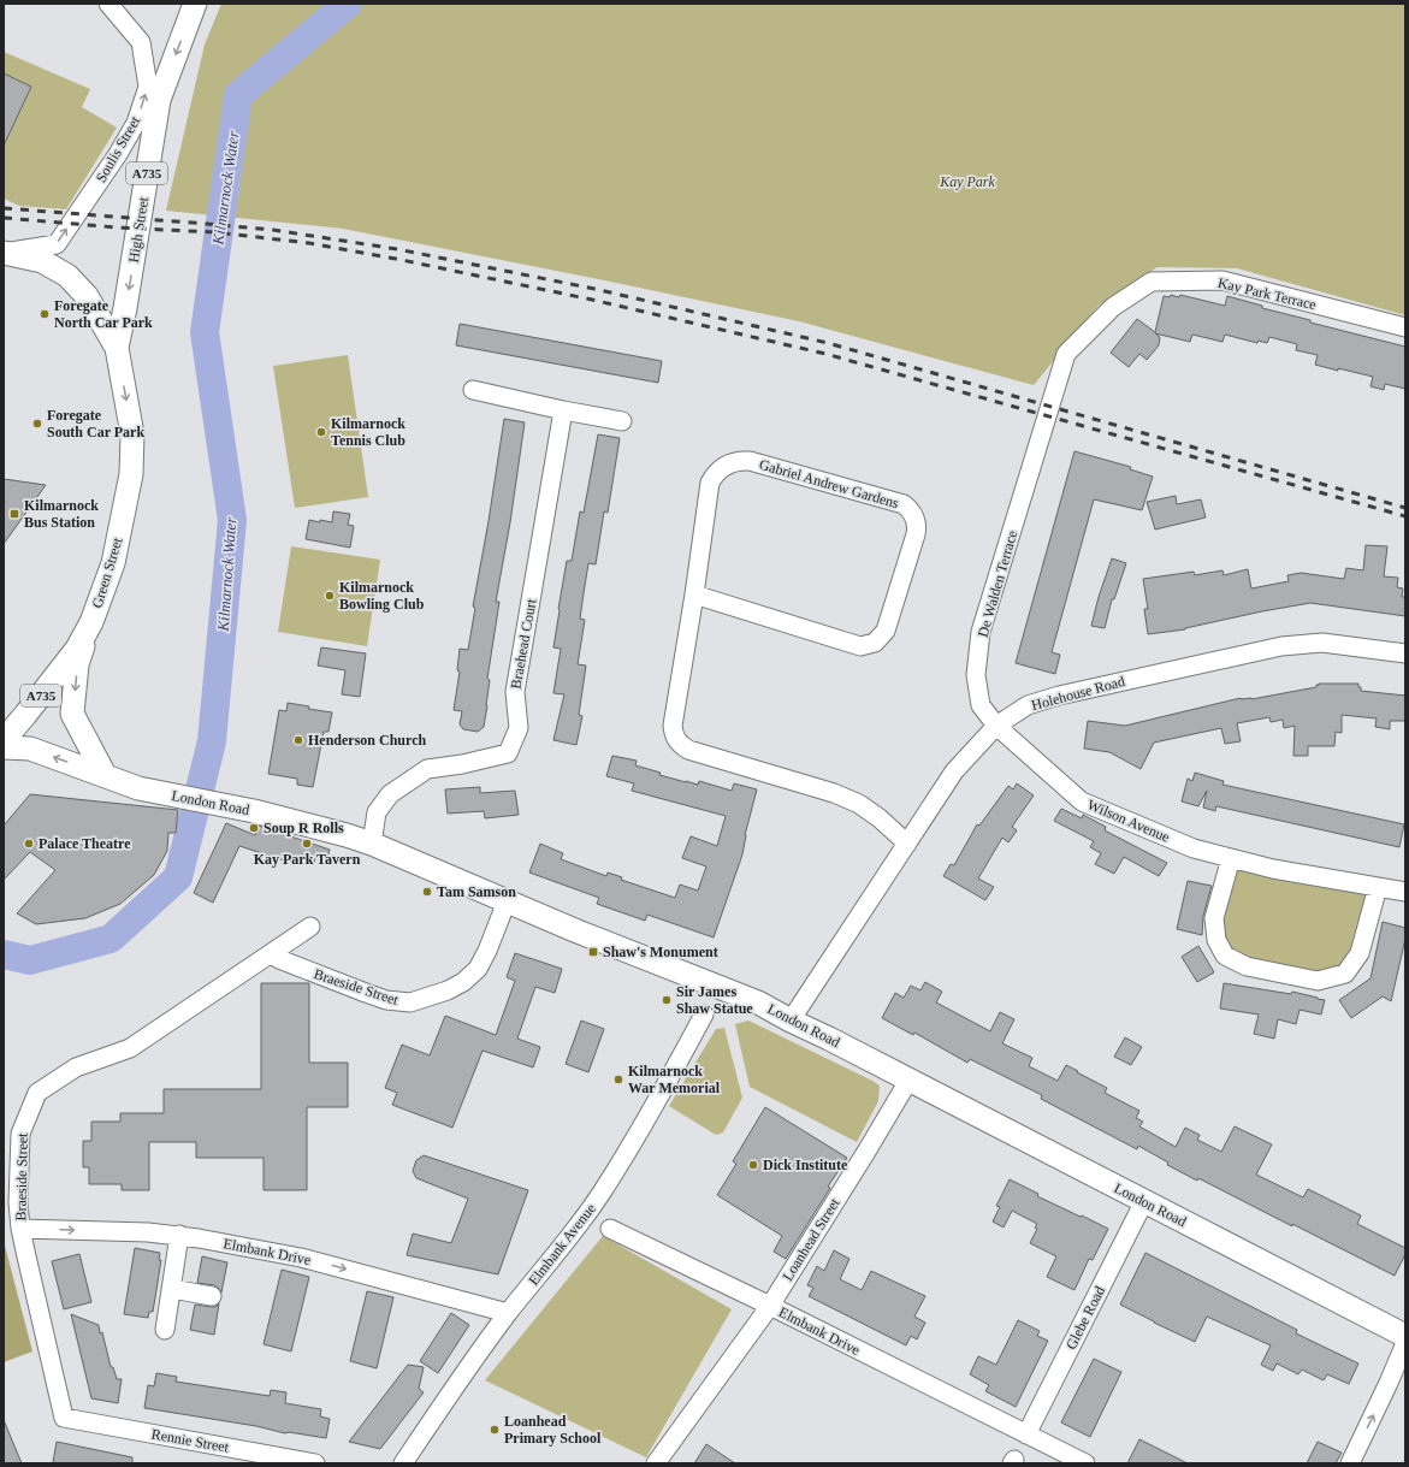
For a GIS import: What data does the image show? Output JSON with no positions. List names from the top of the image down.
{
  "streets": {
    "main road": [
      "A735",
      "High Street",
      "Green Street",
      "London Road"
    ],
    "street": [
      "Soulis Street",
      "Kay Park Terrace",
      "Gabriel Andrew Gardens",
      "De Walden Terrace",
      "Braehead Court",
      "Holehouse Road",
      "Wilson Avenue",
      "Braeside Street",
      "Loanhead Street",
      "Elmbank Avenue",
      "Elmbank Drive",
      "Glebe Road",
      "Rennie Street"
    ]
  },
  "crossings": [
    ["Soulis Street", "A735"],
    ["A735", "High Street"],
    ["A735", "Green Street"],
    ["High Street", "Green Street"],
    ["Kay Park Terrace", "De Walden Terrace"],
    ["Gabriel Andrew Gardens", "Holehouse Road"],
    ["De Walden Terrace", "Holehouse Road"],
    ["De Walden Terrace", "Wilson Avenue"],
    ["Braehead Court", "London Road"],
    ["Holehouse Road", "London Road"],
    ["Holehouse Road", "Wilson Avenue"],
    ["London Road", "Braeside Street"],
    ["London Road", "Loanhead Street"],
    ["London Road", "Glebe Road"],
    ["Braeside Street", "Elmbank Drive"],
    ["Braeside Street", "Rennie Street"],
    ["Loanhead Street", "Elmbank Drive"],
    ["Elmbank Avenue", "Elmbank Drive"],
    ["Elmbank Drive", "Glebe Road"]
  ],
  "one_way": [
    "Soulis Street",
    "High Street",
    "Green Street",
    "Elmbank Drive"
  ],
  "water": ["Kilmarnock Water"],
  "parks": ["Kay Park"],
  "places": {
    "other": [
      "Foregate North Car Park",
      "Foregate South Car Park",
      "Kilmarnock Tennis Club",
      "Kilmarnock Bowling Club",
      "Henderson Church",
      "Soup R Rolls",
      "Palace Theatre",
      "Kay Park Tavern",
      "Tam Samson",
      "Sir James Shaw Statue",
      "Kilmarnock War Memorial",
      "Dick Institute",
      "Loanhead Primary School"
    ],
    "transit": ["Kilmarnock Bus Station", "Shaw's Monument"]
  }
}
